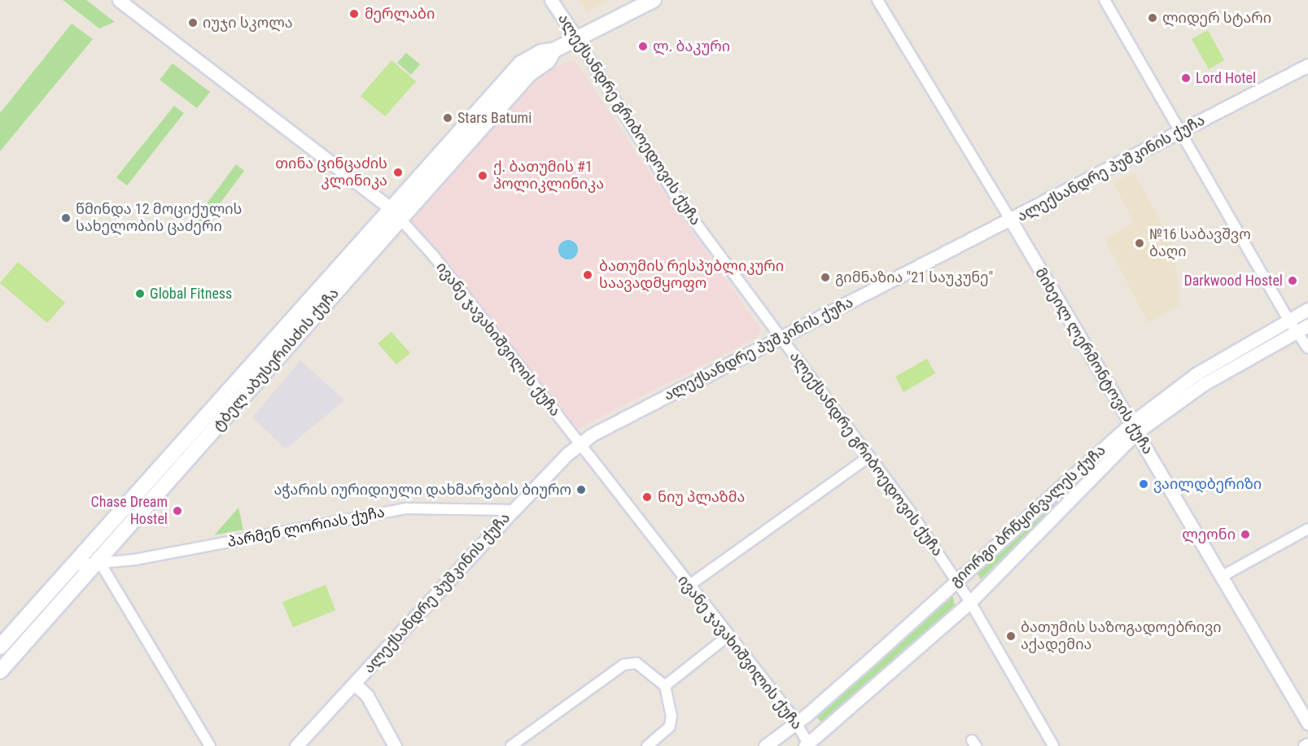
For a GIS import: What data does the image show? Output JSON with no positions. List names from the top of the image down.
{
  "streets": {
    "main road": ["ტბელ აბუსერისძის ქუჩა"],
    "street": [
      "ალექსანდრე გრიბოედოვის ქუჩა",
      "ალექსანდრე პუშკინის ქუჩა",
      "ივანე ჯავახიშვილის ქუჩა",
      "მიხეილ ლერმონტოვის ქუჩა",
      "გიორგი ბრწყინვალეს ქუჩა",
      "პარმენ ლორიას ქუჩა"
    ]
  },
  "crossings": [
    ["ალექსანდრე გრიბოედოვის ქუჩა", "ალექსანდრე პუშკინის ქუჩა"],
    ["ალექსანდრე გრიბოედოვის ქუჩა", "ტბელ აბუსერისძის ქუჩა"],
    ["ალექსანდრე გრიბოედოვის ქუჩა", "გიორგი ბრწყინვალეს ქუჩა"],
    ["ალექსანდრე პუშკინის ქუჩა", "ივანე ჯავახიშვილის ქუჩა"],
    ["ალექსანდრე პუშკინის ქუჩა", "მიხეილ ლერმონტოვის ქუჩა"],
    ["ალექსანდრე პუშკინის ქუჩა", "პარმენ ლორიას ქუჩა"],
    ["ივანე ჯავახიშვილის ქუჩა", "ტბელ აბუსერისძის ქუჩა"],
    ["ივანე ჯავახიშვილის ქუჩა", "გიორგი ბრწყინვალეს ქუჩა"],
    ["ტბელ აბუსერისძის ქუჩა", "პარმენ ლორიას ქუჩა"],
    ["მიხეილ ლერმონტოვის ქუჩა", "გიორგი ბრწყინვალეს ქუჩა"]
  ],
  "places": [
    "მერლაბი",
    "ლიდერ სტარი",
    "იუჯი სკოლა",
    "ლ. ბაკური",
    "Lord Hotel",
    "Stars Batumi",
    "თინა ცინცაძის კლინიკა",
    "ქ. ბათუმის #1 პოლიკლინიკა",
    "წმინდა 12 მოციქულის სახელობის ცაძერი",
    "№16 საბავშვო ბაღი",
    "ბათუმის რესპუბლიკური საავადმყოფო",
    "გიმნაზია \"21 საუკუნე\"",
    "Darkwood Hostel",
    "Global Fitness",
    "ვაილდბერიზი",
    "აჭარის იურიდიული დახმარვბის ბიურო",
    "ნიუ პლაზმა",
    "Chase Dream Hostel",
    "ლეონი",
    "ბათუმის საზოგადოებრივი აქადემია"
  ]
}
